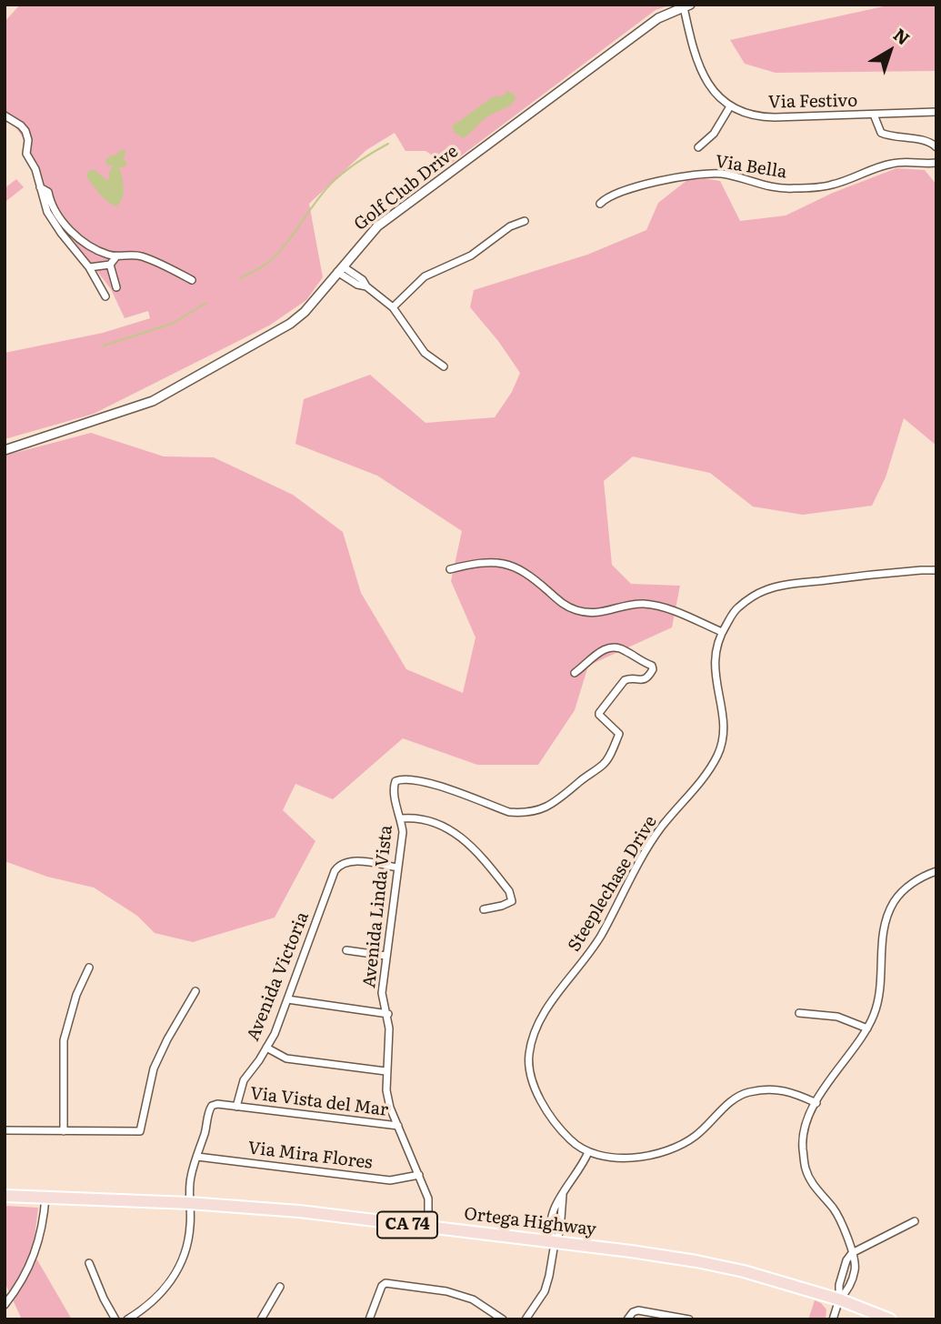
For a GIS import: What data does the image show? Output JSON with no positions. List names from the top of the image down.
{
  "streets": {
    "main road": ["Ortega Highway", "CA 74"],
    "street": [
      "Via Festivo",
      "Via Bella",
      "Golf Club Drive",
      "Steeplechase Drive",
      "Avenida Linda Vista",
      "Avenida Victoria",
      "Via Vista del Mar",
      "Via Mira Flores"
    ]
  },
  "crossings": [
    ["Via Festivo", "Golf Club Drive"],
    ["Avenida Linda Vista", "Avenida Victoria"],
    ["Avenida Linda Vista", "Via Vista del Mar"],
    ["Avenida Linda Vista", "Via Mira Flores"],
    ["Avenida Linda Vista", "Ortega Highway"],
    ["Avenida Victoria", "Via Vista del Mar"]
  ],
  "north": "top right"
}
